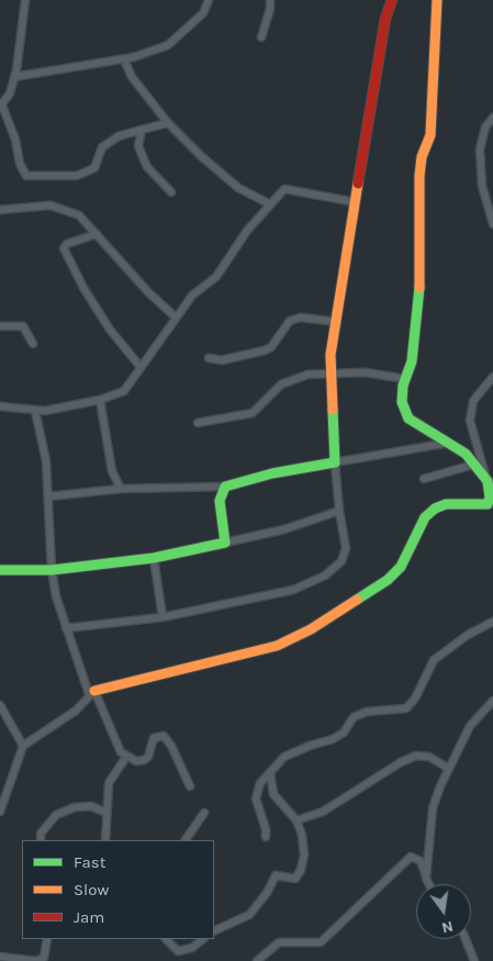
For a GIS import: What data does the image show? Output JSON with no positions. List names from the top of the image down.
{
  "legend": ["Fast", "Slow", "Jam"],
  "north": "bottom"
}
